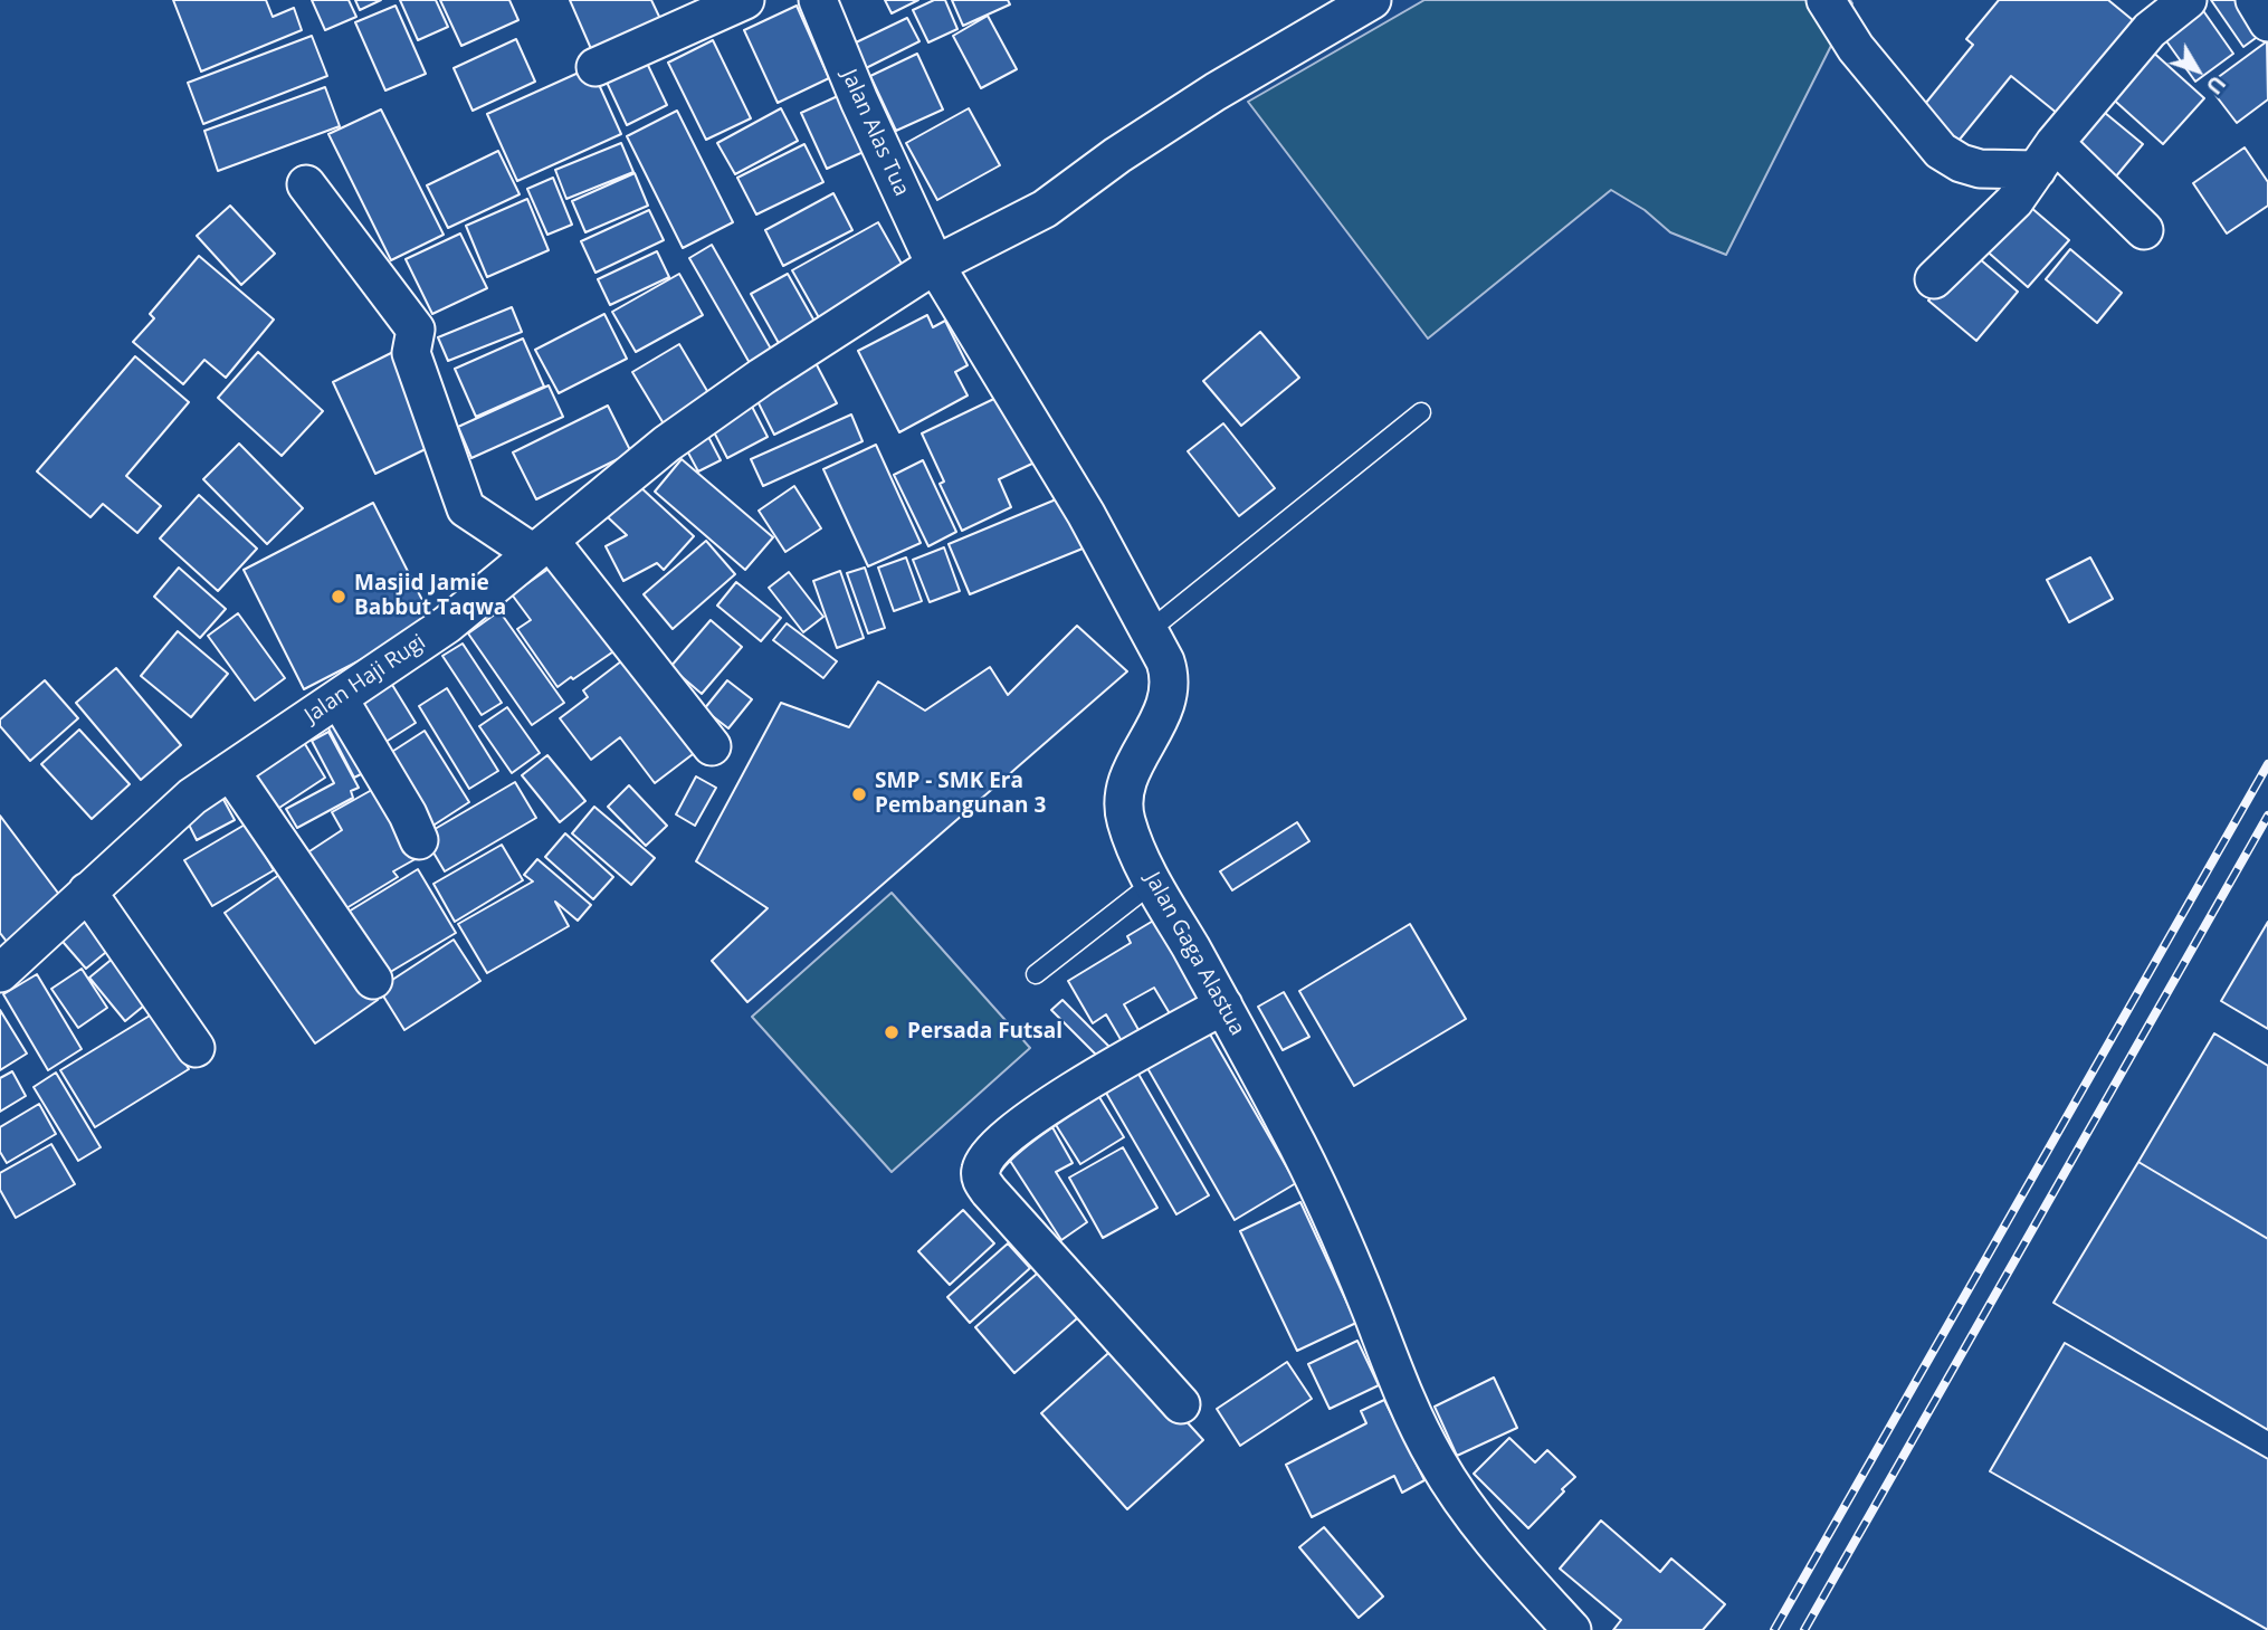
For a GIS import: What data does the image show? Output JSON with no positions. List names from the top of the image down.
{
  "streets": {
    "street": ["Jalan Alas Tua", "Jalan Haji Rugi", "Jalan Gaga Alastua"]
  },
  "crossings": [
    ["Jalan Alas Tua", "Jalan Haji Rugi"],
    ["Jalan Alas Tua", "Jalan Gaga Alastua"],
    ["Jalan Haji Rugi", "Jalan Gaga Alastua"]
  ],
  "places": ["Masjid Jamie Babbut Taqwa", "SMP - SMK Era Pembangunan 3", "Persada Futsal"],
  "north": "bottom right"
}
